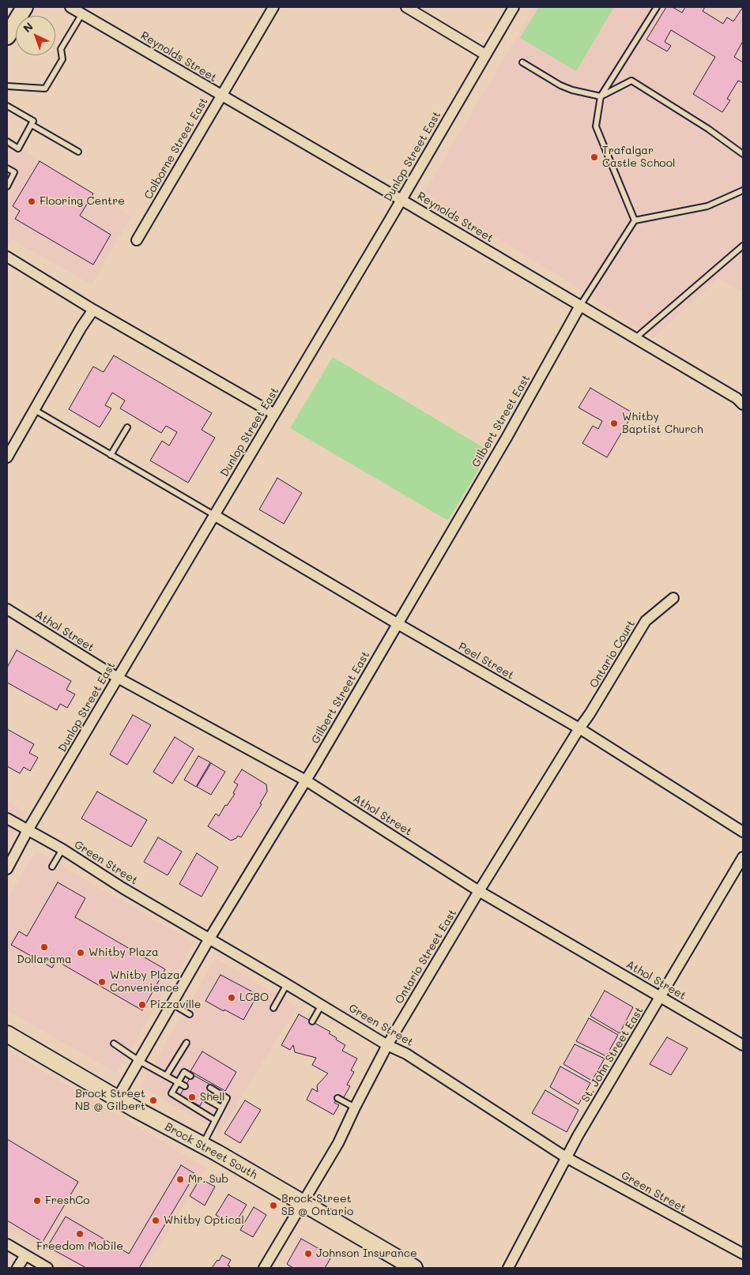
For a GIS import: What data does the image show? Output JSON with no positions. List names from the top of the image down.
{
  "streets": {
    "main road": ["Brock Street South"],
    "street": [
      "Reynolds Street",
      "Colborne Street East",
      "Dunlop Street East",
      "Gilbert Street East",
      "Athol Street",
      "Ontario Court",
      "Peel Street",
      "Green Street",
      "Ontario Street East",
      "St. John Street East"
    ]
  },
  "crossings": [
    ["Reynolds Street", "Colborne Street East"],
    ["Reynolds Street", "Dunlop Street East"],
    ["Reynolds Street", "Gilbert Street East"],
    ["Dunlop Street East", "Athol Street"],
    ["Dunlop Street East", "Peel Street"],
    ["Dunlop Street East", "Green Street"],
    ["Gilbert Street East", "Athol Street"],
    ["Gilbert Street East", "Peel Street"],
    ["Gilbert Street East", "Green Street"],
    ["Gilbert Street East", "Brock Street South"],
    ["Athol Street", "Ontario Street East"],
    ["Athol Street", "St. John Street East"],
    ["Ontario Court", "Peel Street"],
    ["Ontario Court", "Ontario Street East"],
    ["Peel Street", "Ontario Street East"],
    ["Green Street", "Ontario Street East"],
    ["Green Street", "St. John Street East"],
    ["Ontario Street East", "Brock Street South"]
  ],
  "places": [
    "Trafalgar Castle School",
    "Flooring Centre",
    "Whitby Baptist Church",
    "Dollarama",
    "Whitby Plaza",
    "Whitby Plaza Convenience",
    "LCBO",
    "Pizzaville",
    "Shell",
    "Brock Street NB @ Gilbert",
    "Mr. Sub",
    "FreshCo",
    "Brock Street SB @ Ontario",
    "Whitby Optical",
    "Freedom Mobile",
    "Johnson Insurance"
  ],
  "north": "top left"
}
